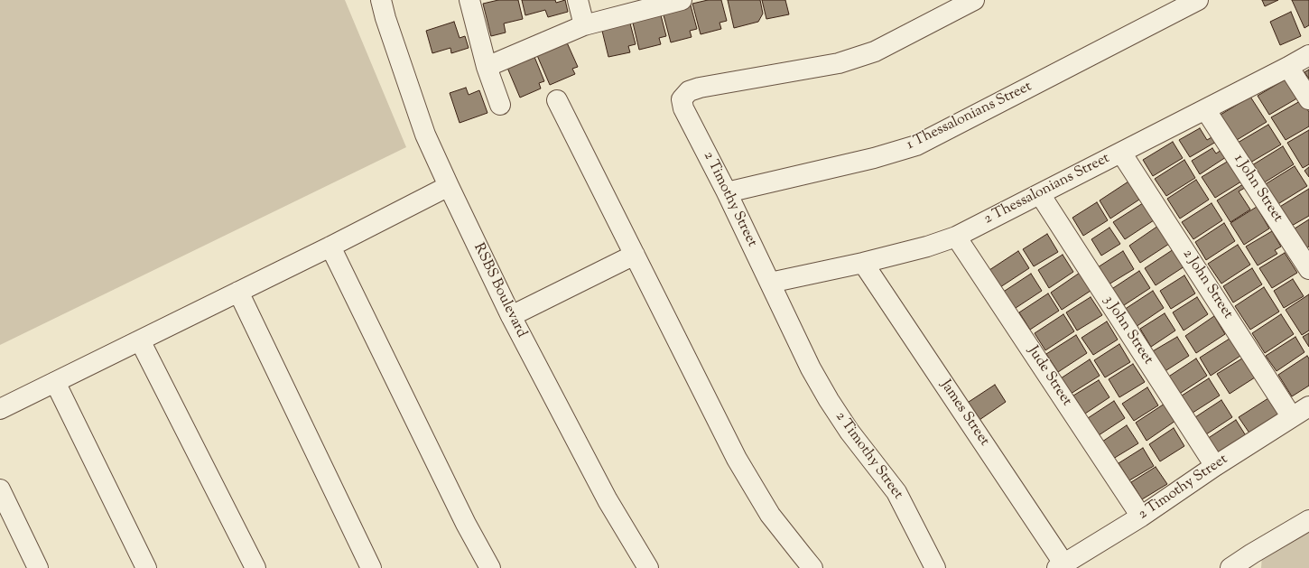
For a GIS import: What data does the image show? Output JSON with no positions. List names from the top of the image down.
{
  "streets": {
    "street": [
      "1 Thessalonians Street",
      "1 John Street",
      "2 Thessalonians Street",
      "2 Timothy Street",
      "2 John Street",
      "RSBS Boulevard",
      "3 John Street",
      "Jude Street",
      "James Street"
    ]
  },
  "crossings": [
    ["1 Thessalonians Street", "2 Timothy Street"],
    ["1 John Street", "2 Thessalonians Street"],
    ["2 Thessalonians Street", "2 Timothy Street"],
    ["2 Thessalonians Street", "2 John Street"],
    ["2 Thessalonians Street", "3 John Street"],
    ["2 Thessalonians Street", "Jude Street"],
    ["2 Thessalonians Street", "James Street"],
    ["2 Timothy Street", "2 John Street"],
    ["2 Timothy Street", "3 John Street"],
    ["2 Timothy Street", "Jude Street"],
    ["2 Timothy Street", "James Street"]
  ]
}
